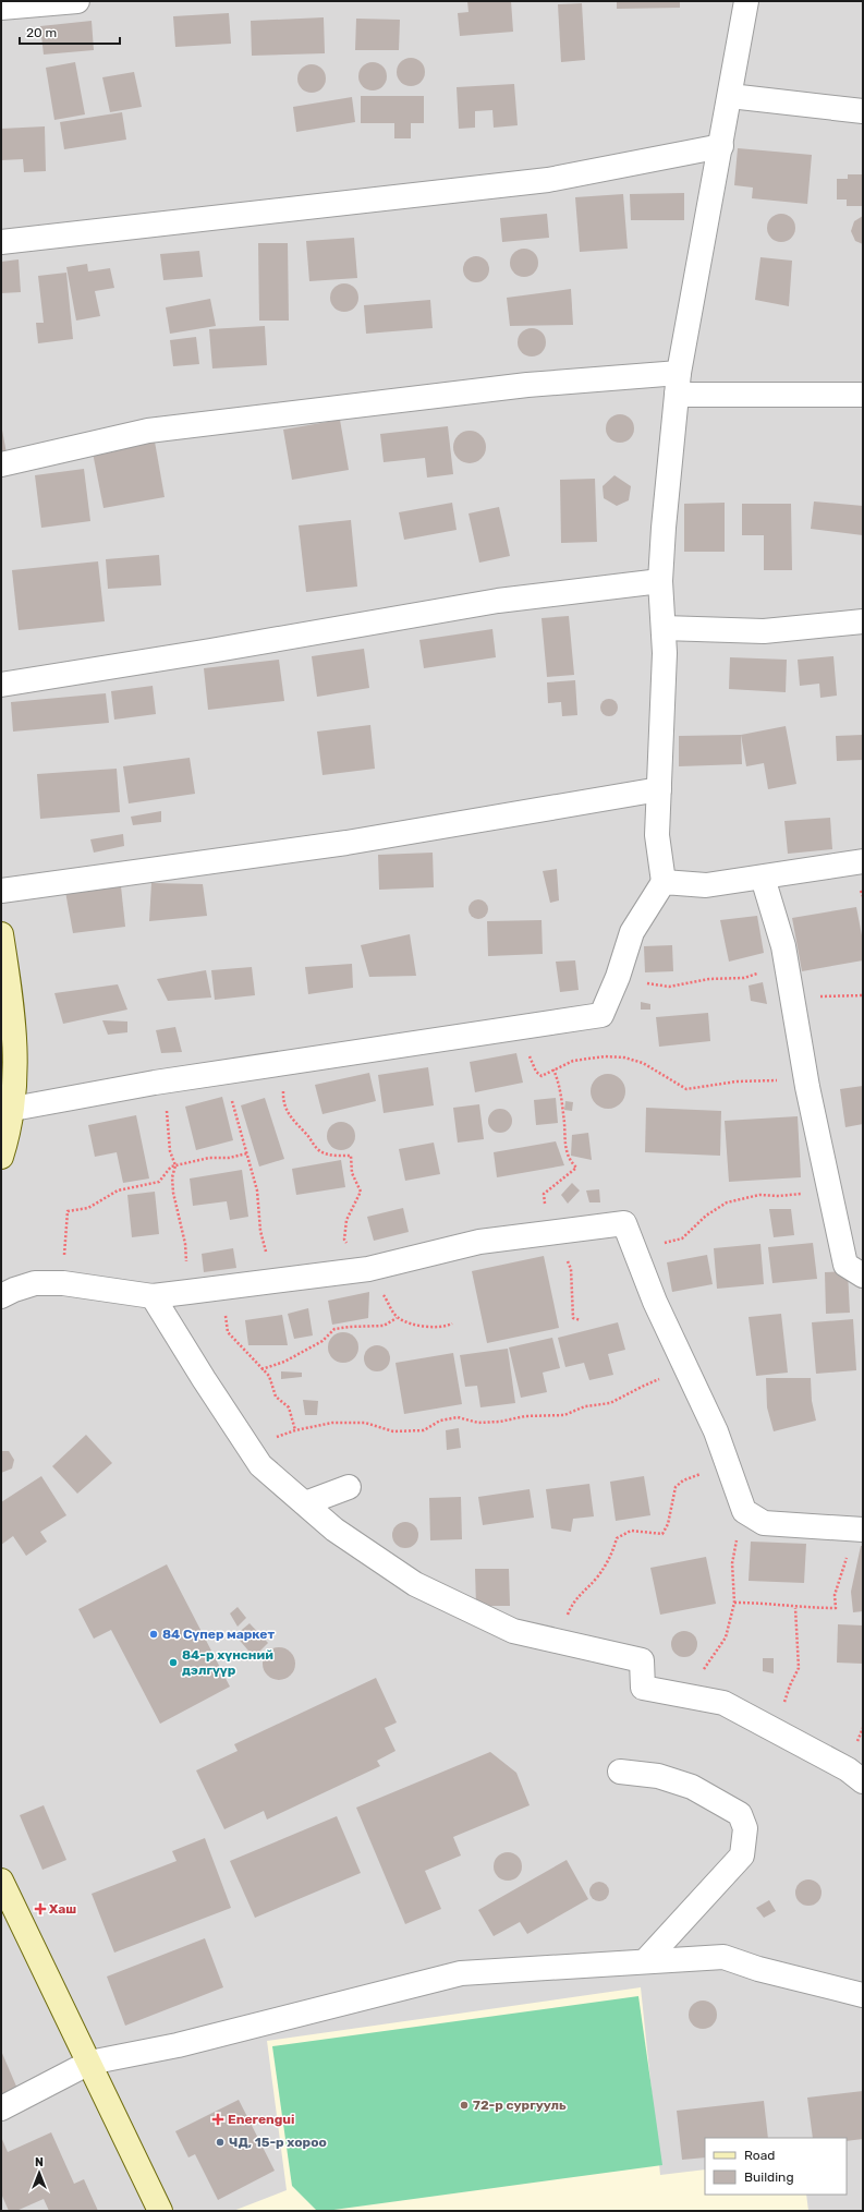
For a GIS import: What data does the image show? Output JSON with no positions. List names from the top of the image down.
{
  "places": {
    "other": [
      "84 Сүпер маркет",
      "84-р хүнсний дэлгүүр",
      "72-р сургууль",
      "ЧД, 15-р хороо"
    ],
    "health": ["Хаш", "Enerengui"]
  },
  "legend": ["Road", "Building"],
  "scale_bar": "20 m",
  "north": "top"
}
